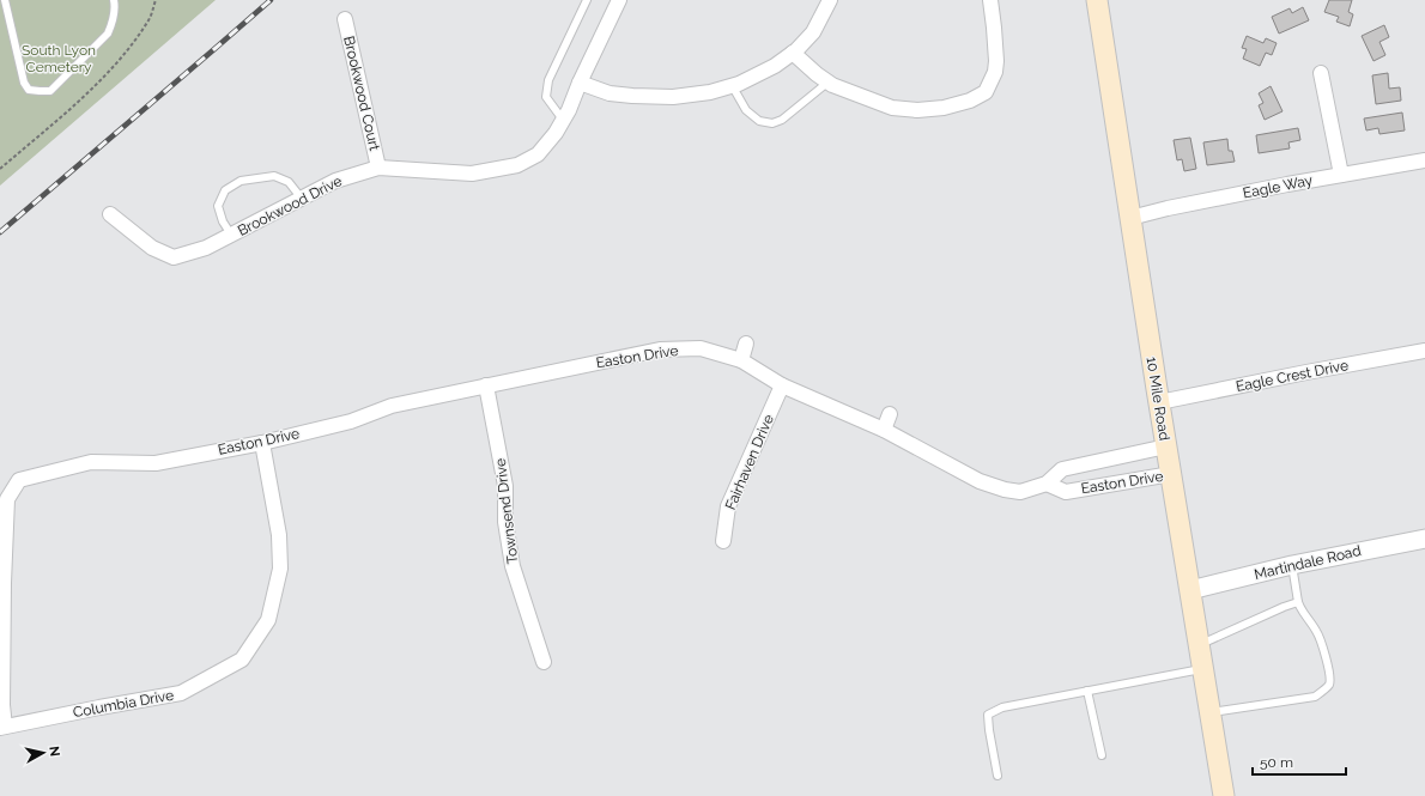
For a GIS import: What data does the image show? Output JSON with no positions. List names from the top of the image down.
{
  "streets": {
    "main road": ["10 Mile Road"],
    "street": [
      "Brookwood Court",
      "Eagle Way",
      "Brookwood Drive",
      "Easton Drive",
      "Eagle Crest Drive",
      "Fairhaven Drive",
      "Townsend Drive",
      "Martindale Road",
      "Columbia Drive"
    ]
  },
  "crossings": [
    ["Brookwood Court", "Brookwood Drive"],
    ["Eagle Way", "10 Mile Road"],
    ["Easton Drive", "10 Mile Road"],
    ["Easton Drive", "Fairhaven Drive"],
    ["Easton Drive", "Townsend Drive"],
    ["Easton Drive", "Columbia Drive"],
    ["Eagle Crest Drive", "10 Mile Road"],
    ["10 Mile Road", "Martindale Road"]
  ],
  "parks": ["South Lyon Cemetery"],
  "scale_bar": "50 m",
  "north": "right"
}
